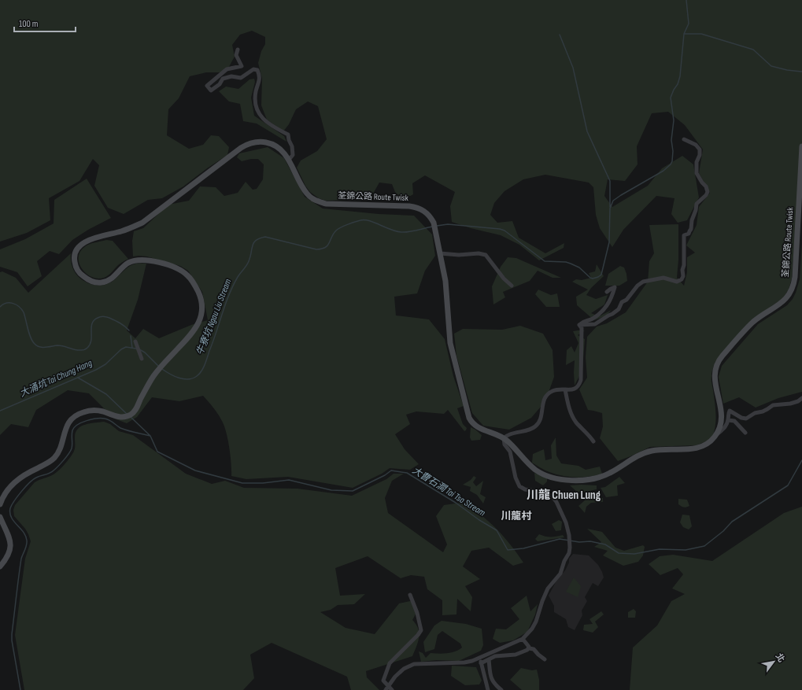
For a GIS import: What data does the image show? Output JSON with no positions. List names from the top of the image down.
{
  "streets": {
    "main road": ["荃錦公路 Route Twisk"]
  },
  "districts": ["川龍 Chuen Lung", "川龍村"],
  "water": ["牛寮坑 Ngau Liu Stream", "大涌坑 Tai Chung Hang", "大曹石澗 Tai Tso Stream"],
  "scale_bar": "100 m",
  "north": "top right"
}
